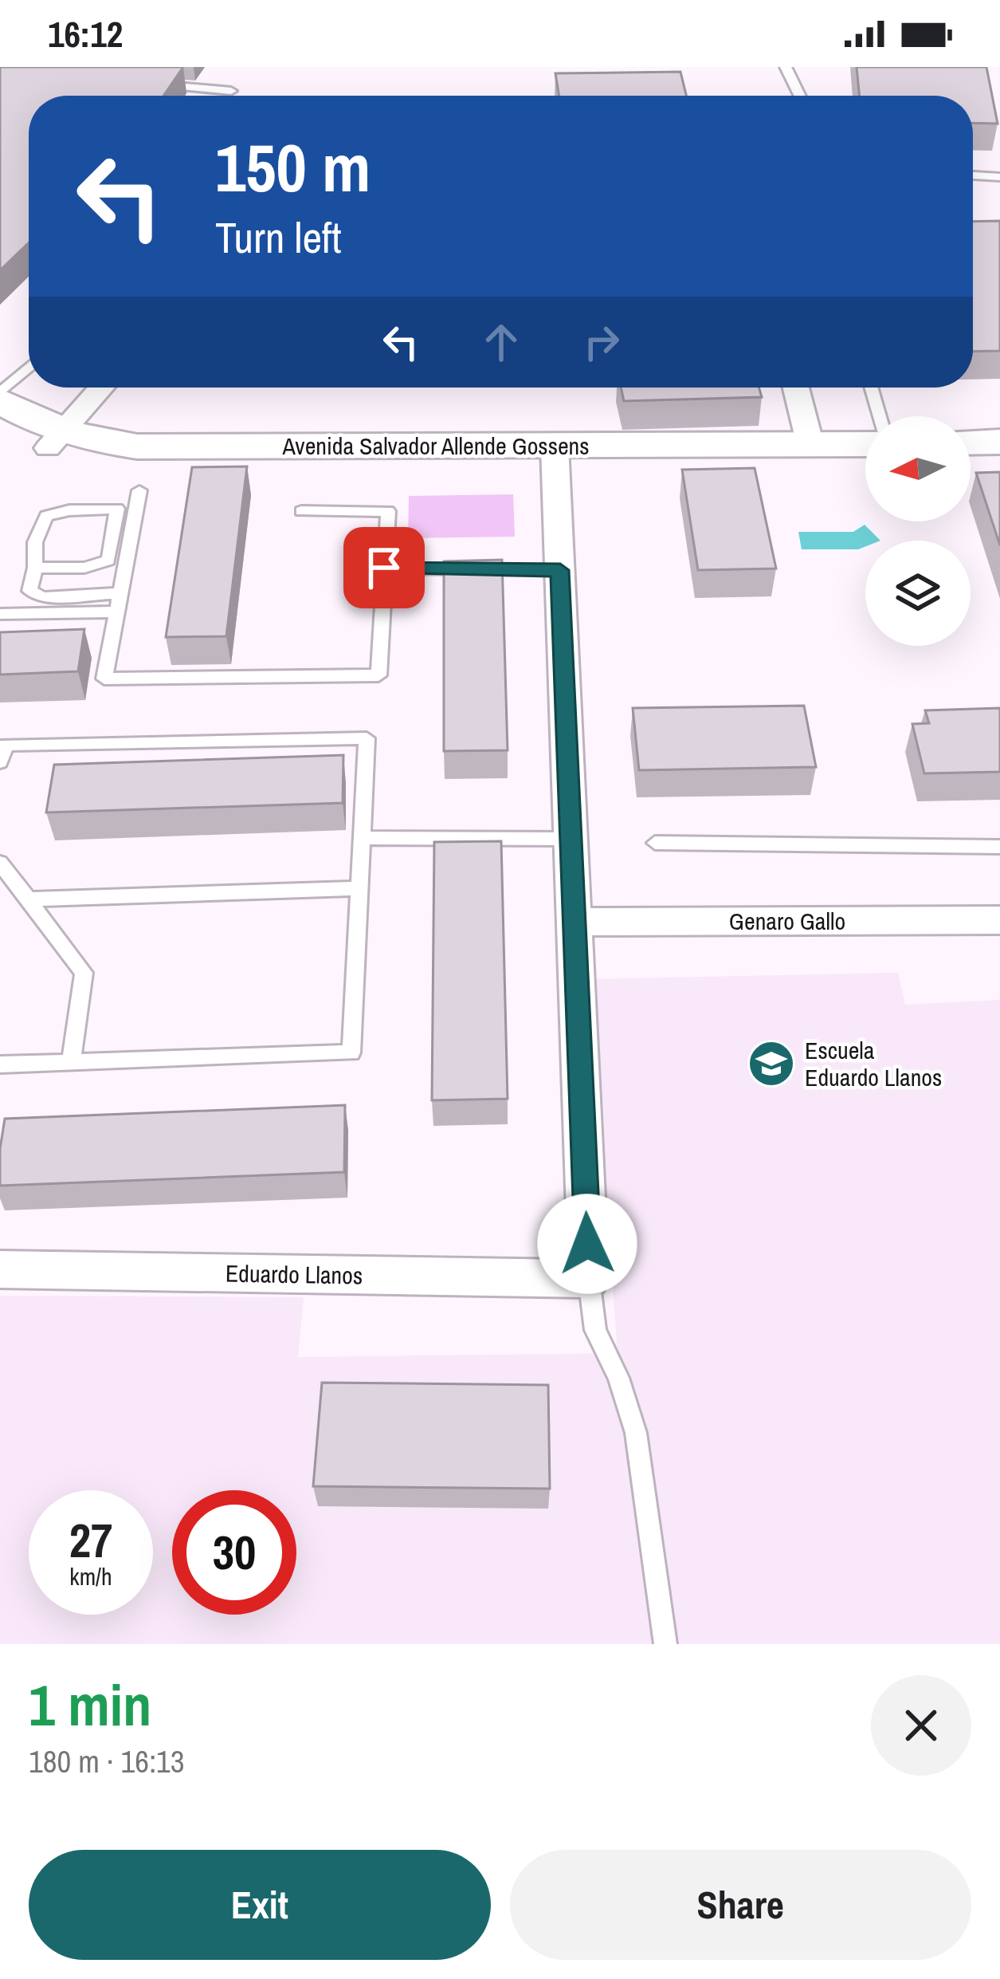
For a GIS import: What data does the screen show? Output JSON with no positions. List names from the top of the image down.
{
  "streets": {
    "main road": ["Avenida Salvador Allende Gossens"],
    "street": ["Genaro Gallo", "Eduardo Llanos"]
  },
  "places": {
    "school or university": ["Escuela Eduardo Llanos"]
  },
  "north": "left",
  "page": {
    "status": "16:12",
    "turn": ["150 m", "Turn left"],
    "speed": "27 km/h",
    "limit": "30",
    "heading": ["1 min", "180 m · 16:13"],
    "buttons": ["Exit", "Share"]
  }
}
